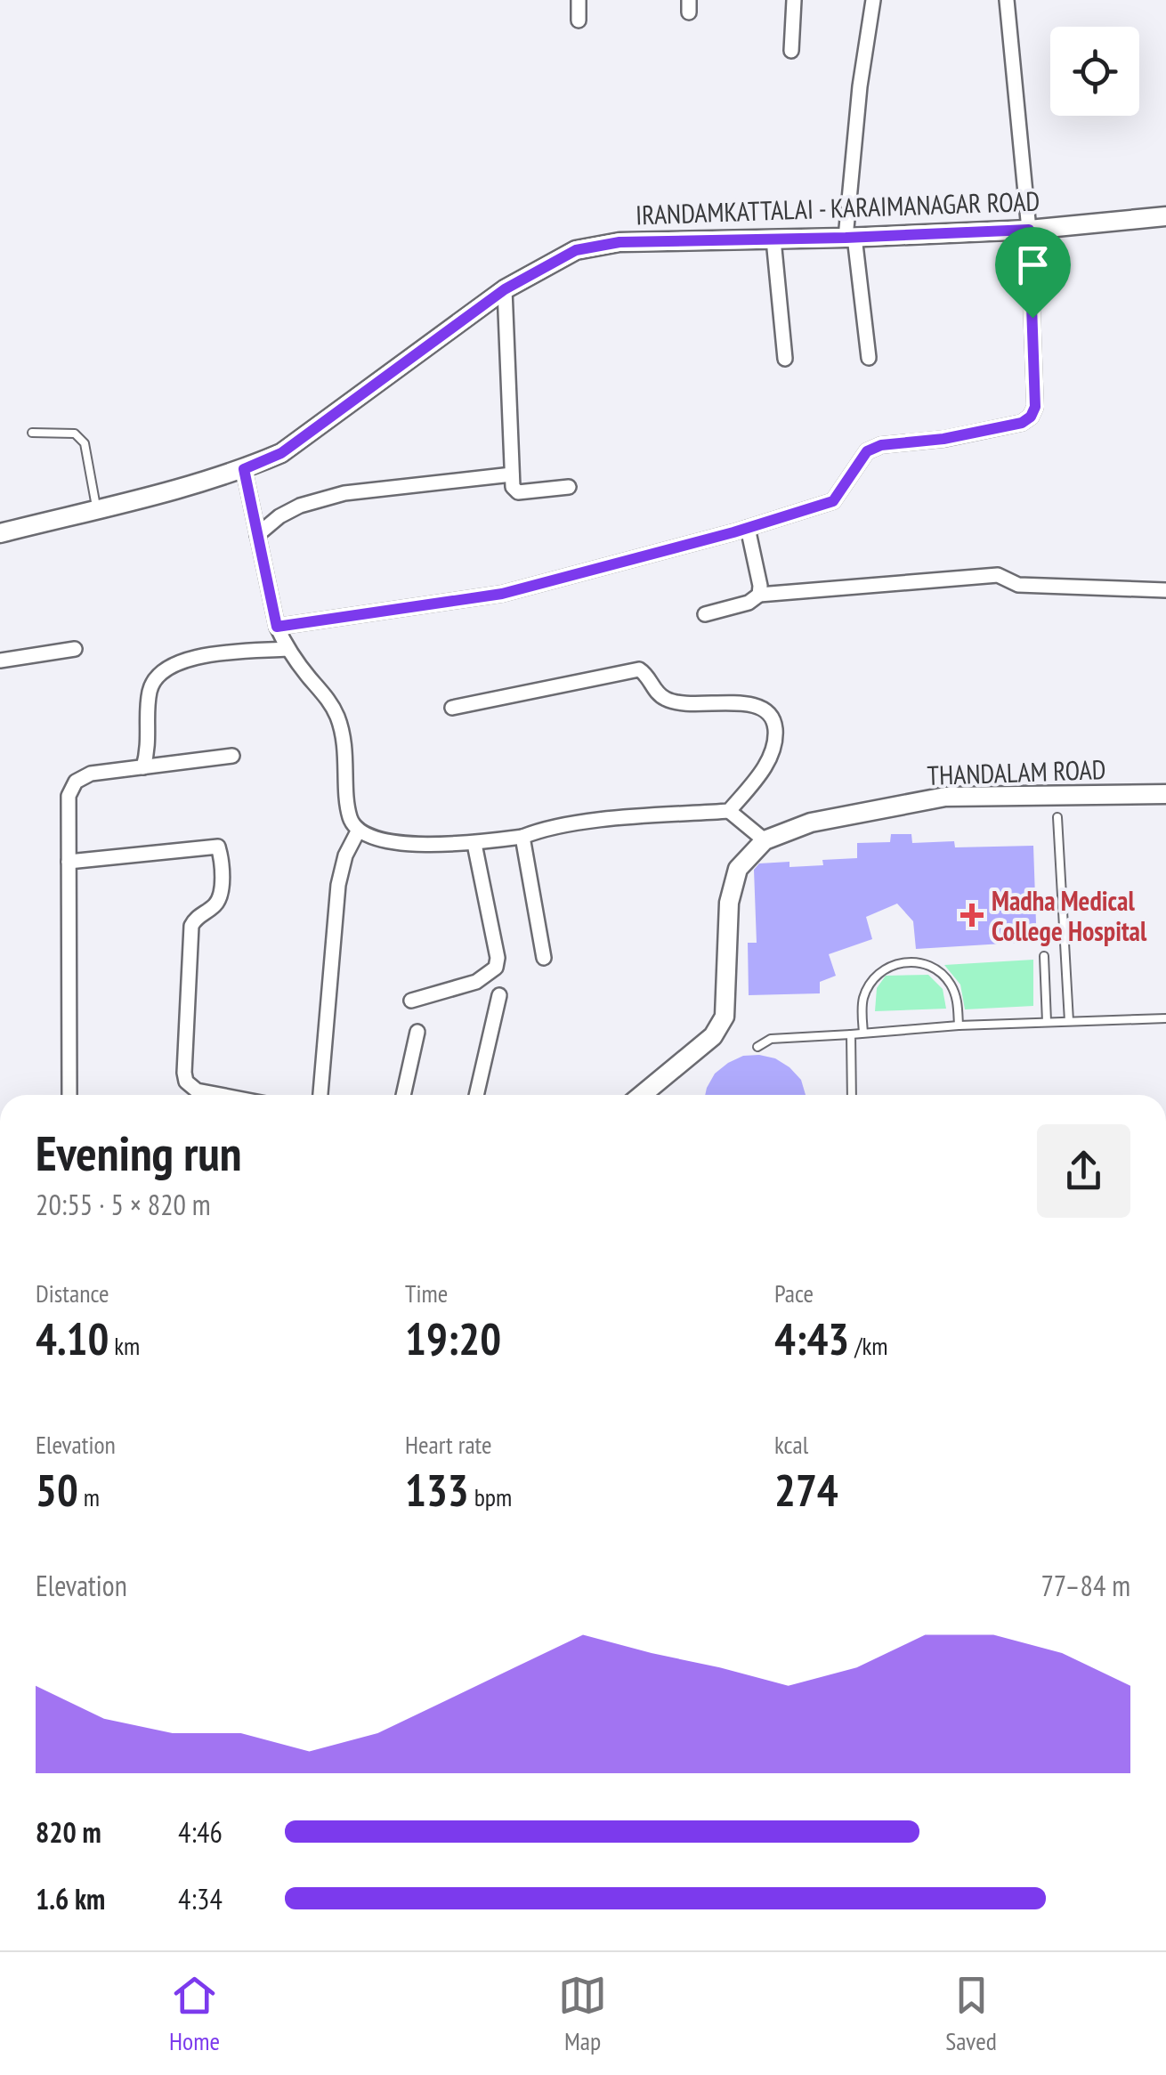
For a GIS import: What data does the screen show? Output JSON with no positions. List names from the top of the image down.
{
  "streets": {
    "street": ["IRANDAMKATTALAI - KARAIMANAGAR ROAD", "THANDALAM ROAD"]
  },
  "places": {
    "health": ["Madha Medical College Hospital"]
  },
  "page": {
    "heading": ["Evening run", "20:55 · 5 × 820 m"],
    "stats": [
      ["Distance", "4.10 km"],
      ["Time", "19:20"],
      ["Pace", "4:43 /km"],
      ["Elevation", "50 m"],
      ["Heart rate", "133 bpm"],
      ["kcal", "274"]
    ],
    "chart": ["Elevation", "77–84 m"],
    "list": [
      {
        "name": "820 m",
        "note": "4:46"
      },
      {
        "name": "1.6 km",
        "note": "4:34"
      }
    ],
    "tabs": ["Home", "Map", "Saved"]
  }
}
